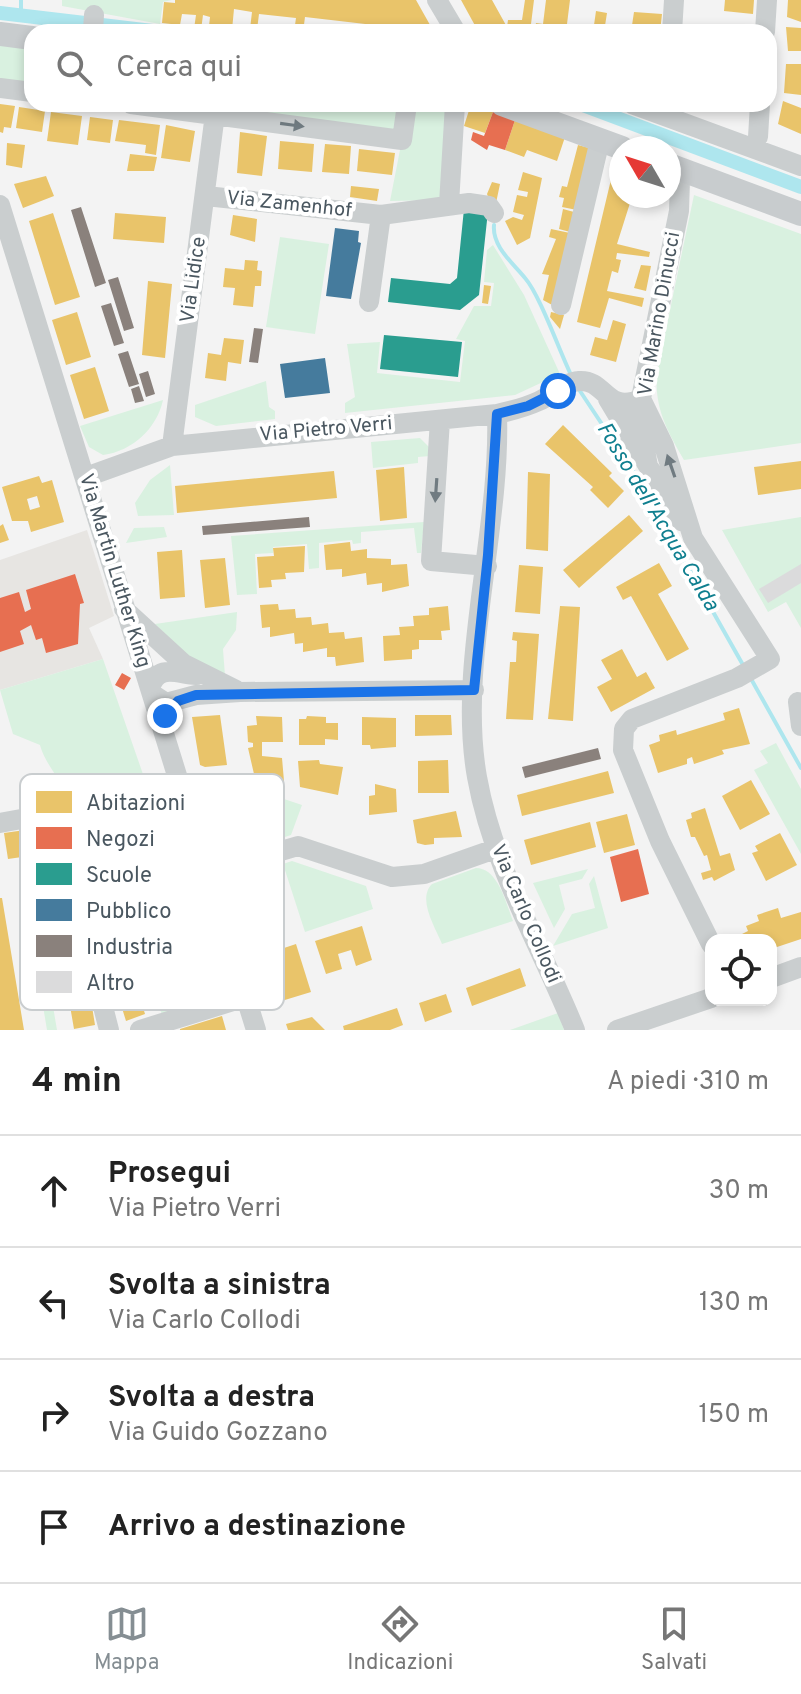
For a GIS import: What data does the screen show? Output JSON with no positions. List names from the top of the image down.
{
  "streets": {
    "street": [
      "Via Zamenhof",
      "Via Lidice",
      "Via Marino Dinucci",
      "Via Pietro Verri",
      "Via Martin Luther King",
      "Via Carlo Collodi"
    ]
  },
  "crossings": [
    ["Via Zamenhof", "Via Lidice"],
    ["Via Lidice", "Via Pietro Verri"],
    ["Via Pietro Verri", "Via Martin Luther King"],
    ["Via Pietro Verri", "Via Carlo Collodi"]
  ],
  "water": ["Fosso dell'Acqua Calda"],
  "legend": [
    "Abitazioni",
    "Negozi",
    "Scuole",
    "Pubblico",
    "Industria",
    "Altro"
  ],
  "north": "top left",
  "page": {
    "search": "Cerca qui",
    "heading": ["4 min", "A piedi · 310 m"],
    "list": [
      ["Prosegui", "Via Pietro Verri", "30 m"],
      ["Svolta a sinistra", "Via Carlo Collodi", "130 m"],
      ["Svolta a destra", "Via Guido Gozzano", "150 m"],
      "Arrivo a destinazione"
    ],
    "nav": ["Mappa", "Indicazioni", "Salvati"]
  }
}
